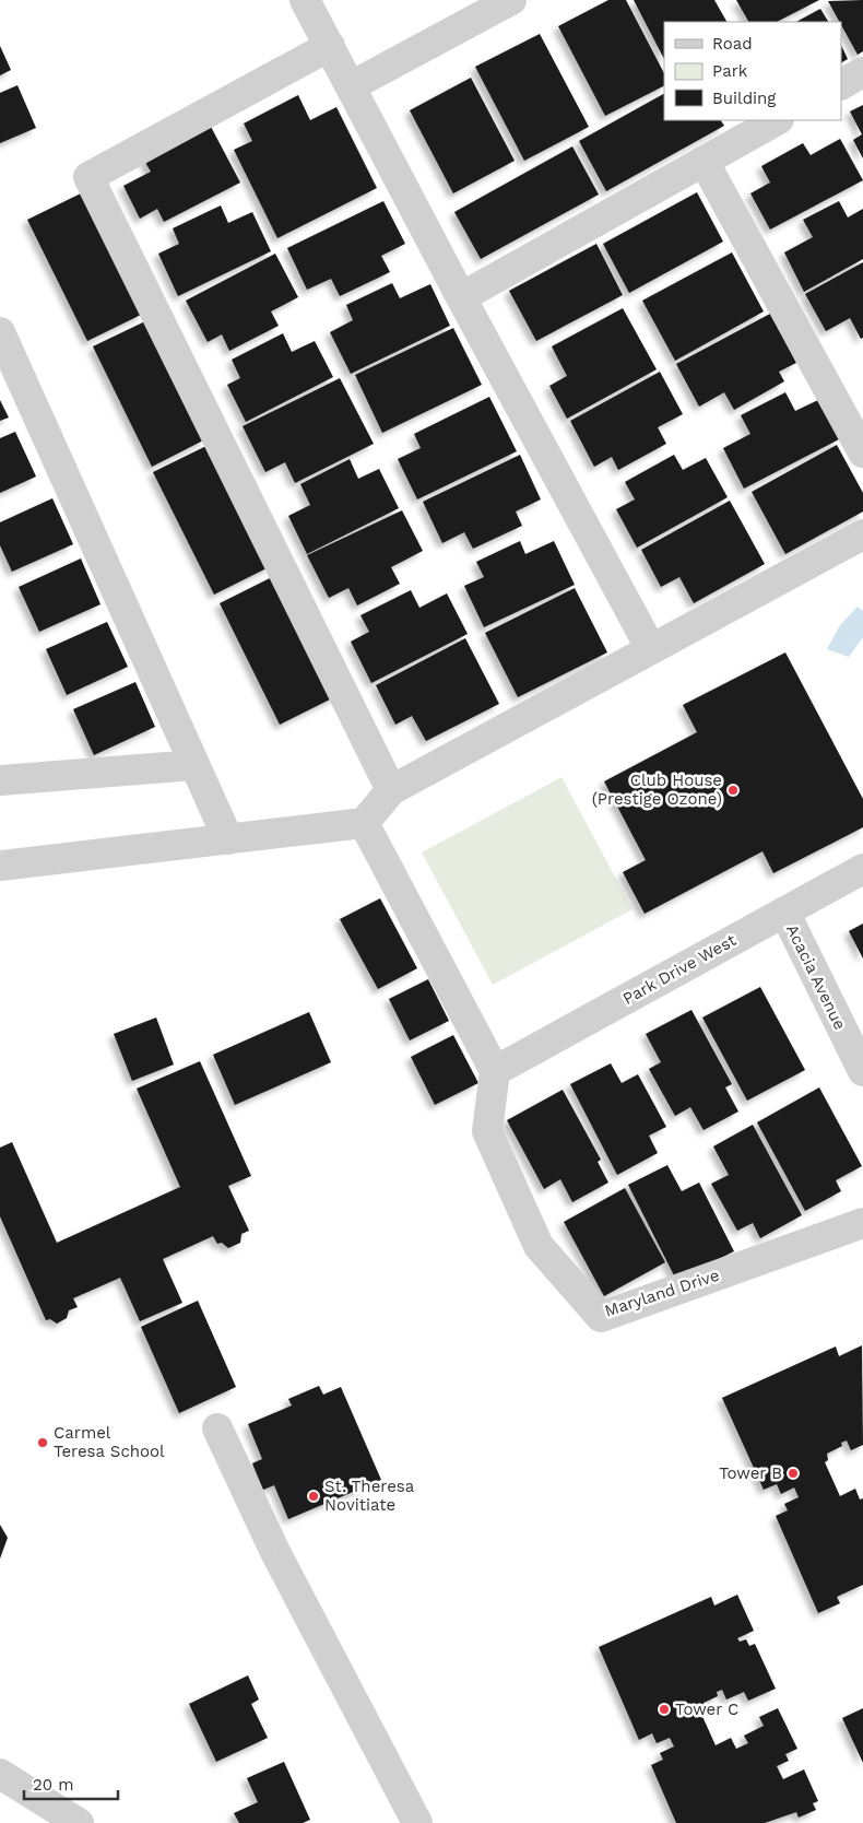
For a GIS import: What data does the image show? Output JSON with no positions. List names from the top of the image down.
{
  "streets": {
    "street": ["Park Drive West", "Acacia Avenue", "Maryland Drive"]
  },
  "crossings": [
    ["Park Drive West", "Acacia Avenue"],
    ["Park Drive West", "Maryland Drive"]
  ],
  "places": [
    "Club House (Prestige Ozone)",
    "Carmel Teresa School",
    "Tower B",
    "St. Theresa Novitiate",
    "Tower C"
  ],
  "legend": ["Road", "Park", "Building"],
  "scale_bar": "20 m"
}
